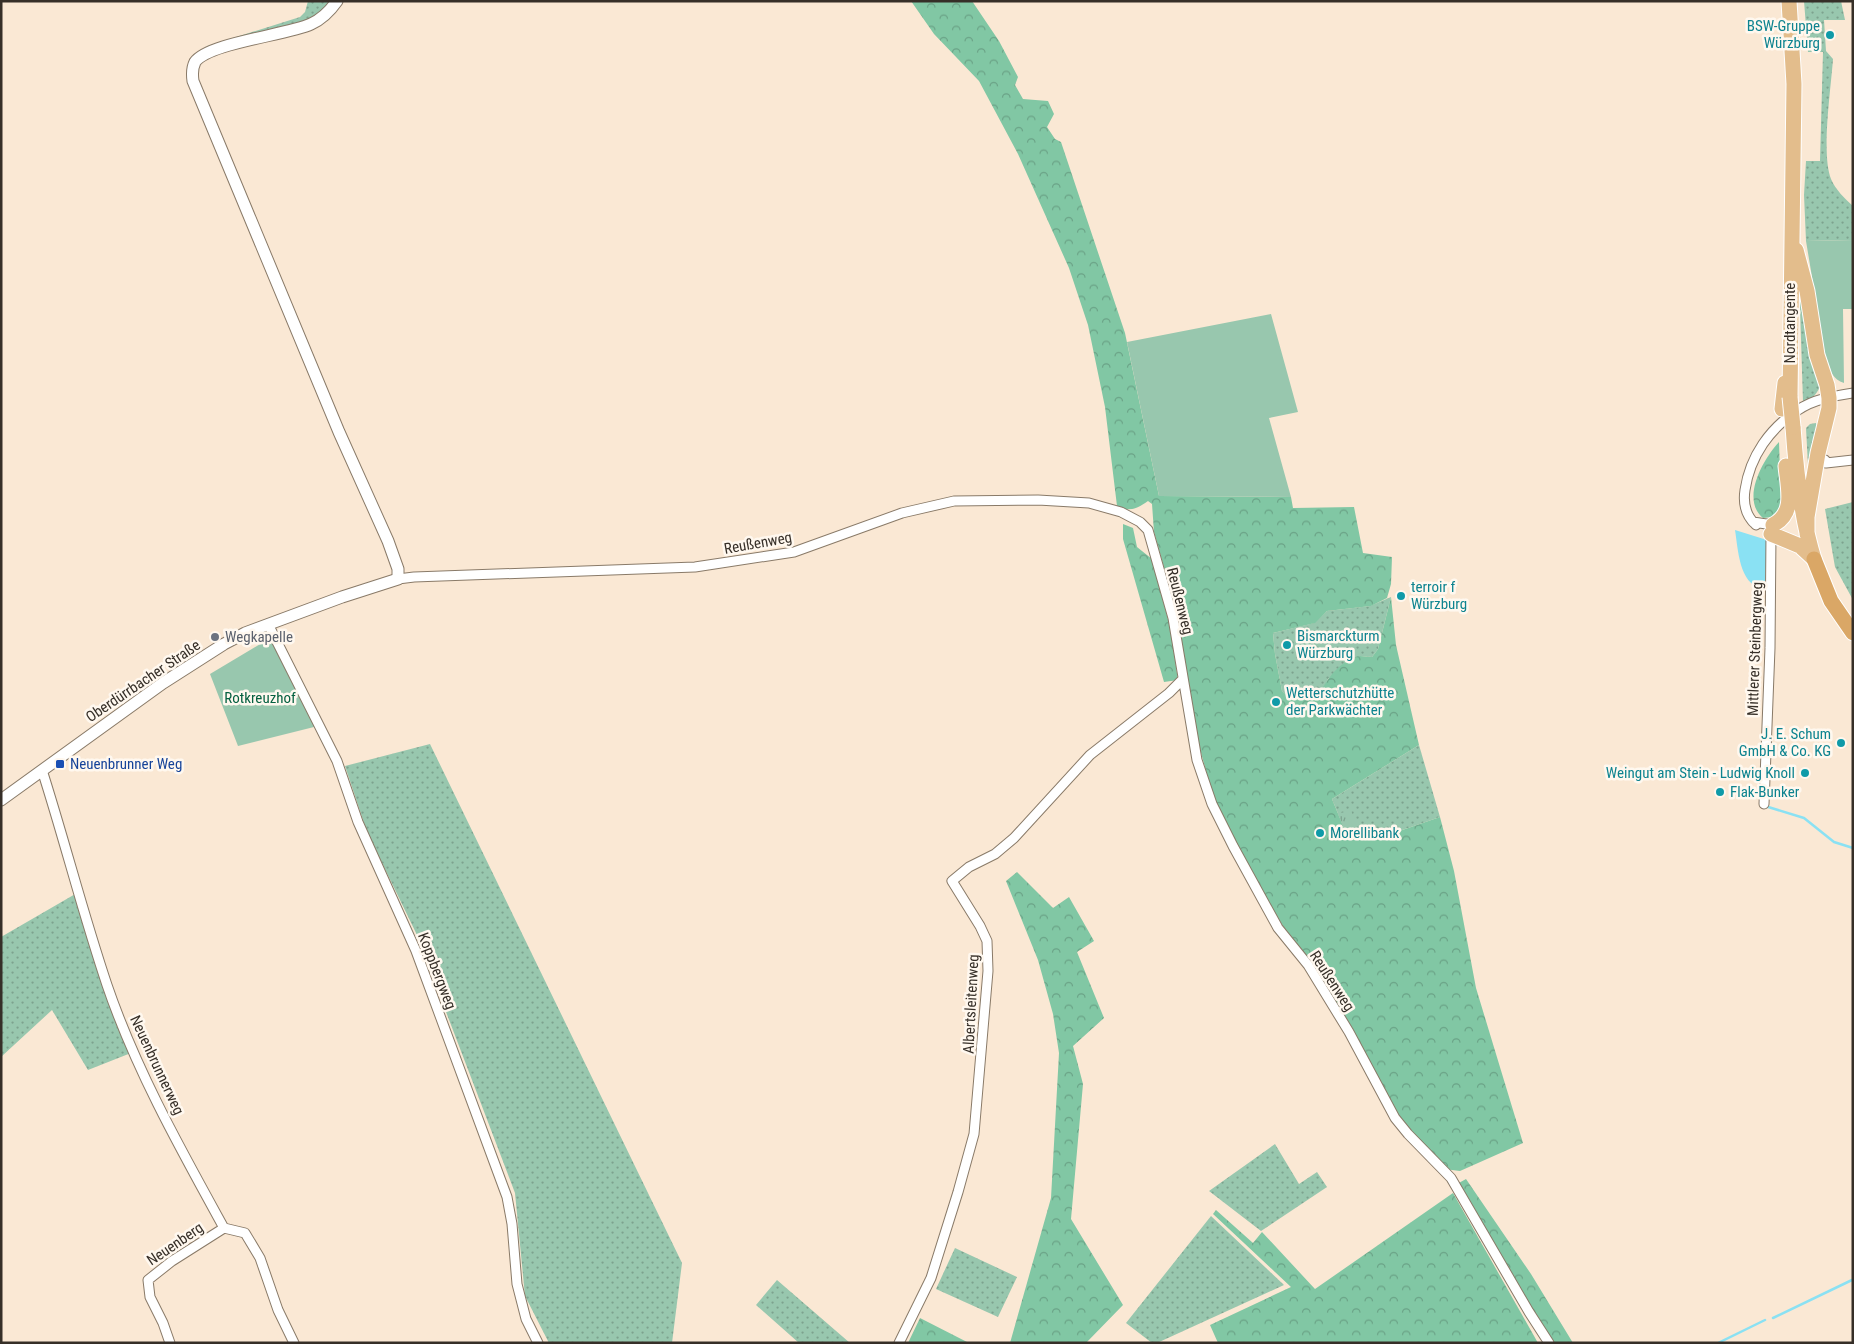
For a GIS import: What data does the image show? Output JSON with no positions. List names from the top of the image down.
{
  "streets": {
    "highway": ["Nordtangente"],
    "street": [
      "Reußenweg",
      "Mittlerer Steinbergweg",
      "Oberdürrbacher Straße",
      "Koppbergweg",
      "Albertsleitenweg",
      "Neuenbrunnerweg",
      "Neuenberg"
    ]
  },
  "crossings": [
    ["Reußenweg", "Oberdürrbacher Straße"],
    ["Reußenweg", "Albertsleitenweg"],
    ["Oberdürrbacher Straße", "Koppbergweg"],
    ["Oberdürrbacher Straße", "Neuenbrunnerweg"],
    ["Neuenbrunnerweg", "Neuenberg"]
  ],
  "parks": ["Rotkreuzhof"],
  "places": {
    "other": [
      "BSW-Gruppe Würzburg",
      "terroir f Würzburg",
      "Wegkapelle",
      "Bismarckturm Würzburg",
      "Wetterschutzhütte der Parkwächter",
      "J. E. Schum GmbH & Co. KG",
      "Weingut am Stein - Ludwig Knoll",
      "Flak-Bunker",
      "Morellibank"
    ],
    "transit": ["Neuenbrunner Weg"]
  }
}
